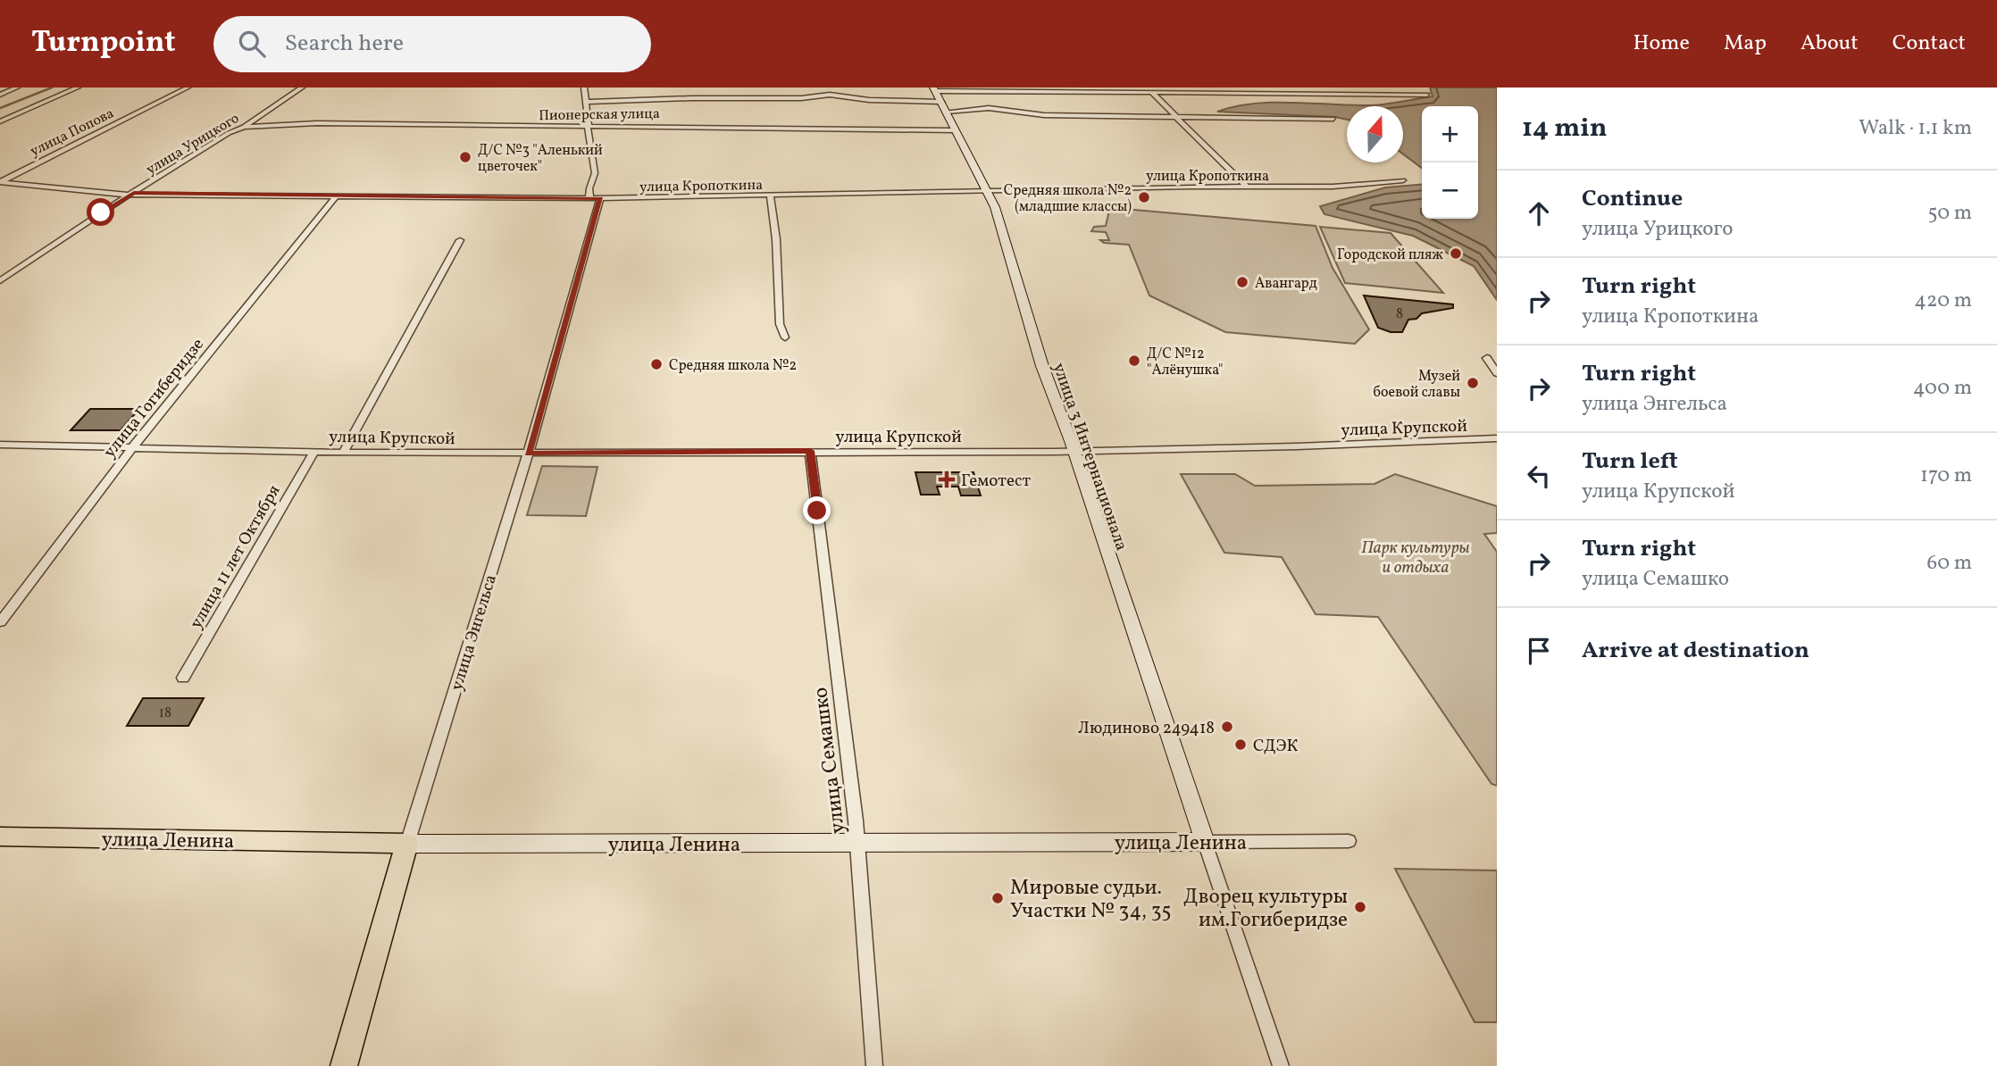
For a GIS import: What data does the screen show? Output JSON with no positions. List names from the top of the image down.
{
  "streets": {
    "main road": ["улица Энгельса", "улица Ленина"],
    "street": [
      "Пионерская улица",
      "улица Попова",
      "улица Урицкого",
      "улица Кропоткина",
      "улица Гогиберидзе",
      "улица Крупской",
      "улица 3 Интернационала",
      "улица 11 лет Октября",
      "улица Семашко"
    ]
  },
  "crossings": [
    ["Пионерская улица", "улица Урицкого"],
    ["Пионерская улица", "улица 3 Интернационала"],
    ["Пионерская улица", "улица Энгельса"],
    ["улица Попова", "улица Кропоткина"],
    ["улица Урицкого", "улица Кропоткина"],
    ["улица Кропоткина", "улица Гогиберидзе"],
    ["улица Кропоткина", "улица 3 Интернационала"],
    ["улица Кропоткина", "улица Энгельса"],
    ["улица Гогиберидзе", "улица Крупской"],
    ["улица Крупской", "улица 3 Интернационала"],
    ["улица Крупской", "улица 11 лет Октября"],
    ["улица Крупской", "улица Энгельса"],
    ["улица Крупской", "улица Семашко"],
    ["улица 3 Интернационала", "улица Ленина"],
    ["улица Энгельса", "улица Ленина"],
    ["улица Семашко", "улица Ленина"]
  ],
  "parks": ["Парк культуры и отдыха"],
  "places": {
    "other": [
      "Д/С №3 \"Аленький цветочек\"",
      "Средняя школа №2 (младшие классы)",
      "Городской пляж",
      "Авангард",
      "Д/С №12 \"Алёнушка\"",
      "Средняя школа №2",
      "Музей боевой славы",
      "Людиново 249418",
      "СДЭК",
      "Мировые судьи. Участки № 34, 35",
      "Дворец культуры им.Гогиберидзе"
    ],
    "health": ["Гемотест"]
  },
  "house_numbers": ["8", "18"],
  "north": "top",
  "page": {
    "header": "Turnpoint",
    "search": "Search here",
    "nav": [
      "Home",
      "Map",
      "About",
      "Contact"
    ],
    "heading": ["14 min", "Walk · 1.1 km"],
    "map_buttons": ["+", "−"],
    "list": [
      ["Continue", "улица Урицкого", "50 m"],
      ["Turn right", "улица Кропоткина", "420 m"],
      ["Turn right", "улица Энгельса", "400 m"],
      ["Turn left", "улица Крупской", "170 m"],
      ["Turn right", "улица Семашко", "60 m"],
      "Arrive at destination"
    ]
  }
}
